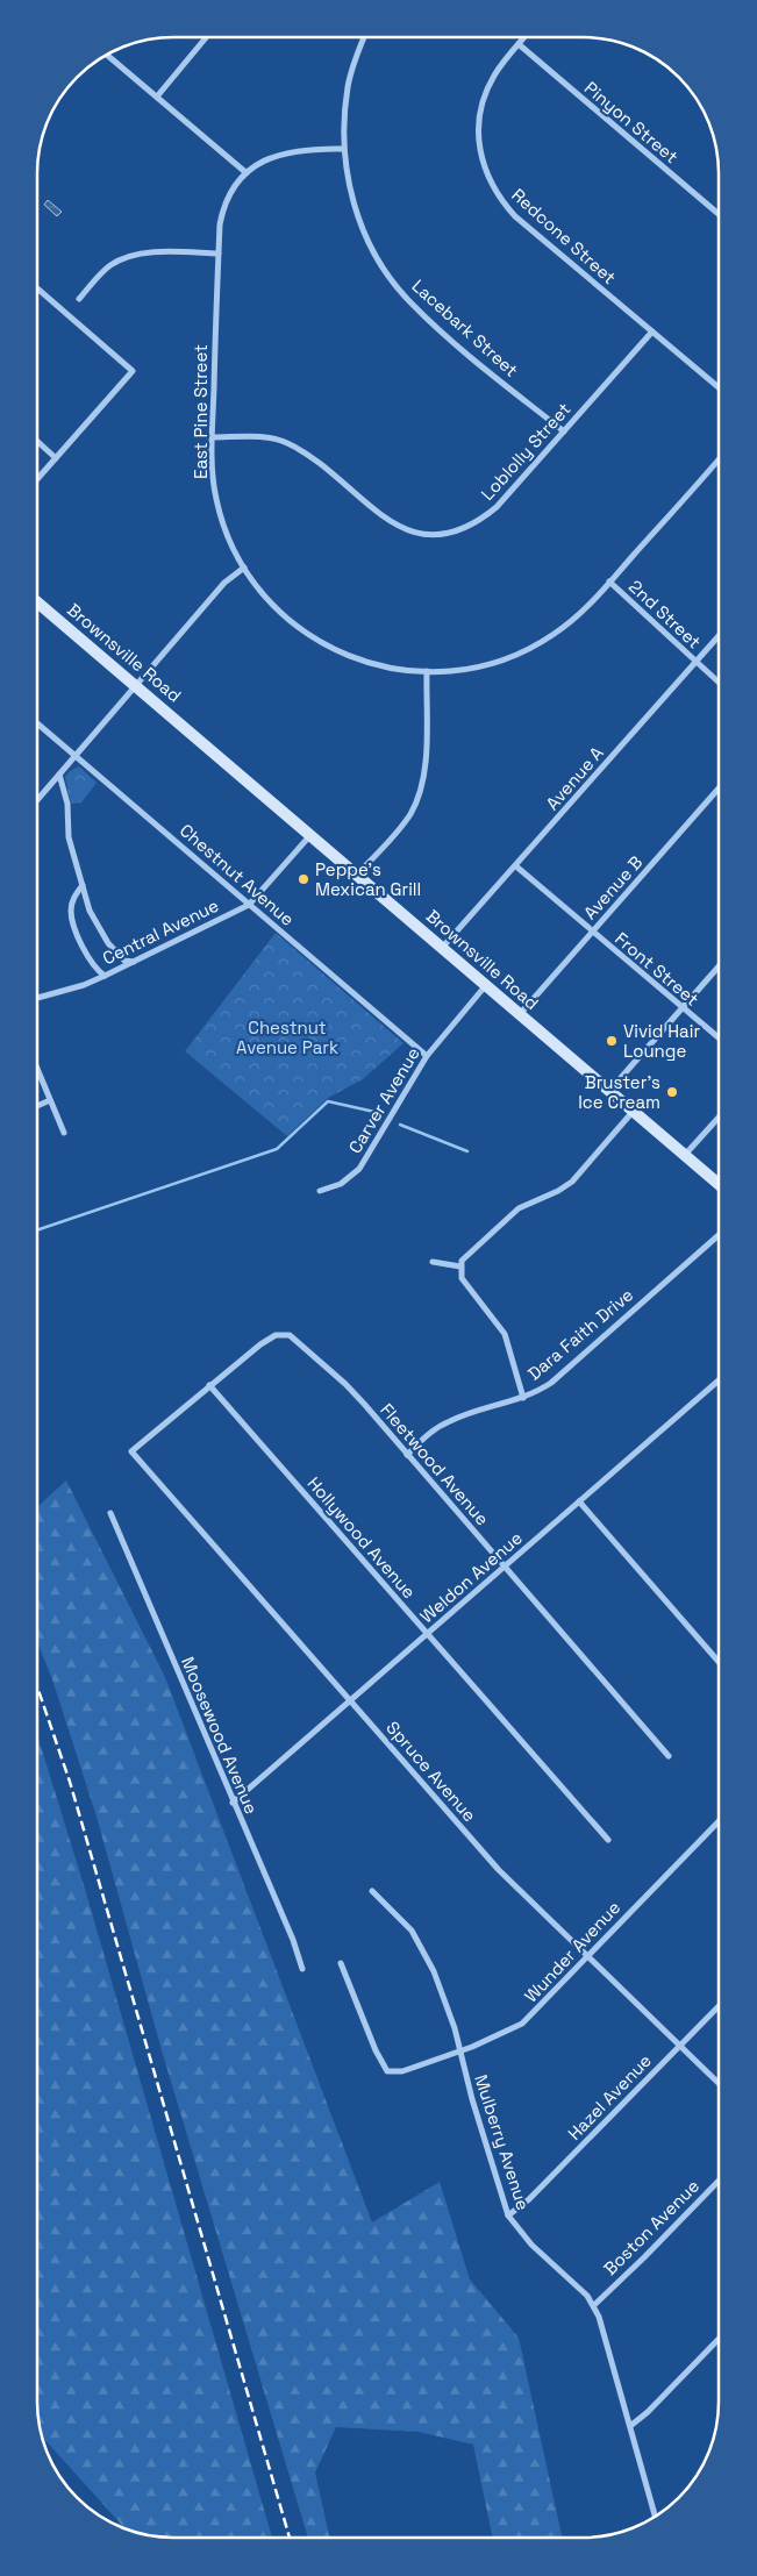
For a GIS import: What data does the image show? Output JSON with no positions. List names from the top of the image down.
{
  "streets": {
    "street": [
      "Pinyon Street",
      "Redcone Street",
      "Lacebark Street",
      "East Pine Street",
      "Loblolly Street",
      "2nd Street",
      "Brownsville Road",
      "Avenue A",
      "Chestnut Avenue",
      "Avenue B",
      "Central Avenue",
      "Front Street",
      "Carver Avenue",
      "Dara Faith Drive",
      "Fleetwood Avenue",
      "Hollywood Avenue",
      "Weldon Avenue",
      "Moosewood Avenue",
      "Spruce Avenue",
      "Wunder Avenue",
      "Hazel Avenue",
      "Mulberry Avenue",
      "Boston Avenue"
    ]
  },
  "crossings": [
    ["Pinyon Street", "Redcone Street"],
    ["Redcone Street", "Loblolly Street"],
    ["Lacebark Street", "East Pine Street"],
    ["Lacebark Street", "Loblolly Street"],
    ["East Pine Street", "Loblolly Street"],
    ["East Pine Street", "2nd Street"],
    ["2nd Street", "Avenue A"],
    ["Brownsville Road", "Avenue A"],
    ["Brownsville Road", "Avenue B"],
    ["Brownsville Road", "Central Avenue"],
    ["Brownsville Road", "Carver Avenue"],
    ["Avenue A", "Front Street"],
    ["Chestnut Avenue", "Central Avenue"],
    ["Chestnut Avenue", "Carver Avenue"],
    ["Avenue B", "Front Street"],
    ["Dara Faith Drive", "Fleetwood Avenue"],
    ["Fleetwood Avenue", "Hollywood Avenue"],
    ["Fleetwood Avenue", "Weldon Avenue"],
    ["Fleetwood Avenue", "Spruce Avenue"],
    ["Hollywood Avenue", "Weldon Avenue"],
    ["Hollywood Avenue", "Spruce Avenue"],
    ["Weldon Avenue", "Moosewood Avenue"],
    ["Weldon Avenue", "Spruce Avenue"],
    ["Spruce Avenue", "Wunder Avenue"],
    ["Spruce Avenue", "Hazel Avenue"],
    ["Wunder Avenue", "Mulberry Avenue"],
    ["Hazel Avenue", "Mulberry Avenue"],
    ["Mulberry Avenue", "Boston Avenue"]
  ],
  "parks": ["Chestnut Avenue Park"],
  "places": ["Peppe's Mexican Grill", "Vivid Hair Lounge", "Bruster's Ice Cream"]
}
